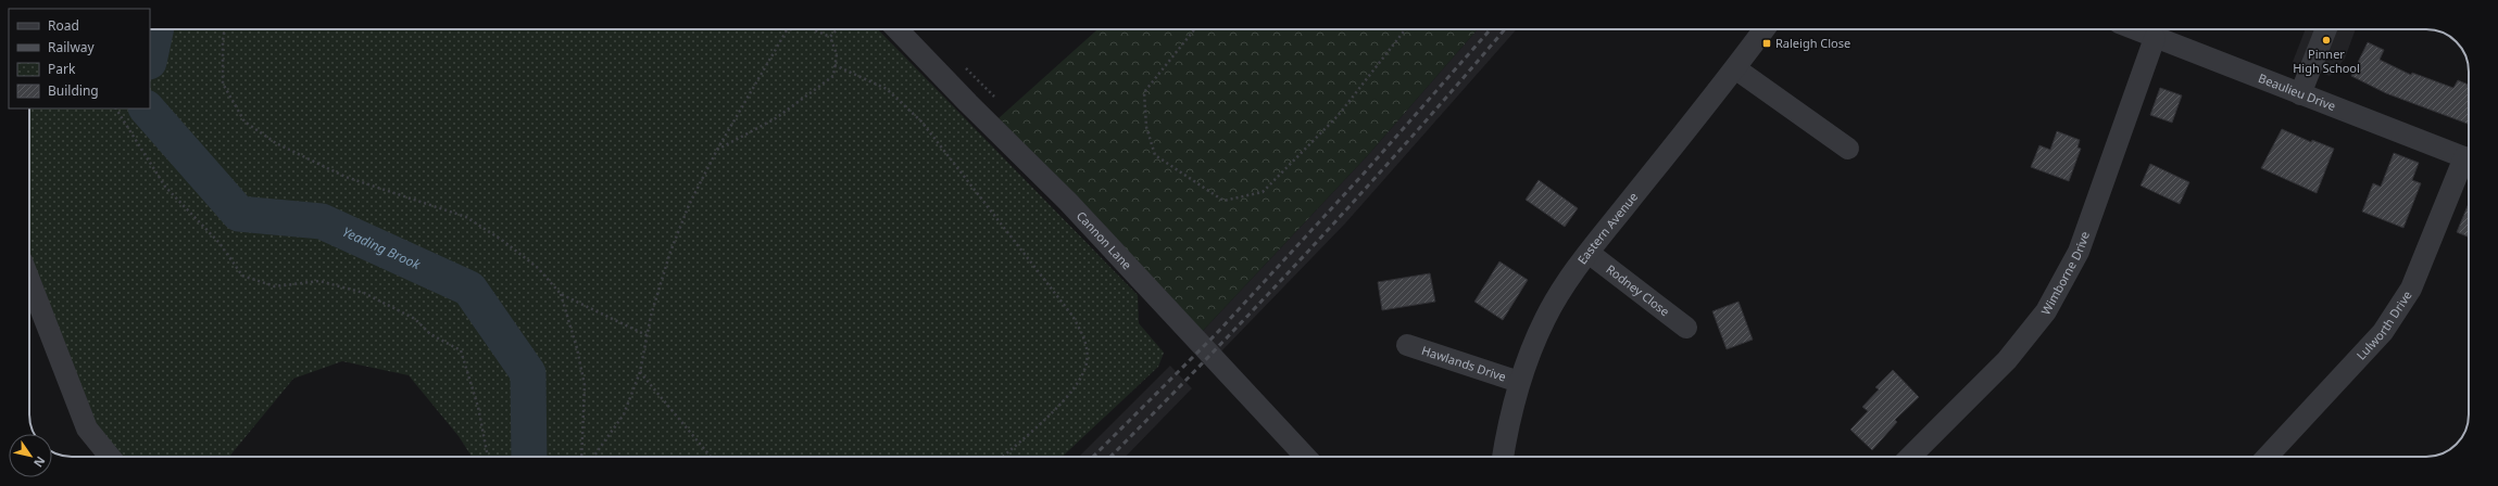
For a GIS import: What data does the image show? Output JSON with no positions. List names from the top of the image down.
{
  "streets": {
    "street": [
      "Beaulieu Drive",
      "Eastern Avenue",
      "Cannon Lane",
      "Wimborne Drive",
      "Rodney Close",
      "Lulworth Drive",
      "Hawlands Drive"
    ]
  },
  "crossings": [
    ["Beaulieu Drive", "Wimborne Drive"],
    ["Eastern Avenue", "Rodney Close"],
    ["Eastern Avenue", "Hawlands Drive"]
  ],
  "water": ["Yeading Brook"],
  "places": {
    "other": ["Pinner High School"],
    "transit": ["Raleigh Close"]
  },
  "legend": [
    "Road",
    "Railway",
    "Park",
    "Building"
  ],
  "north": "bottom right"
}
